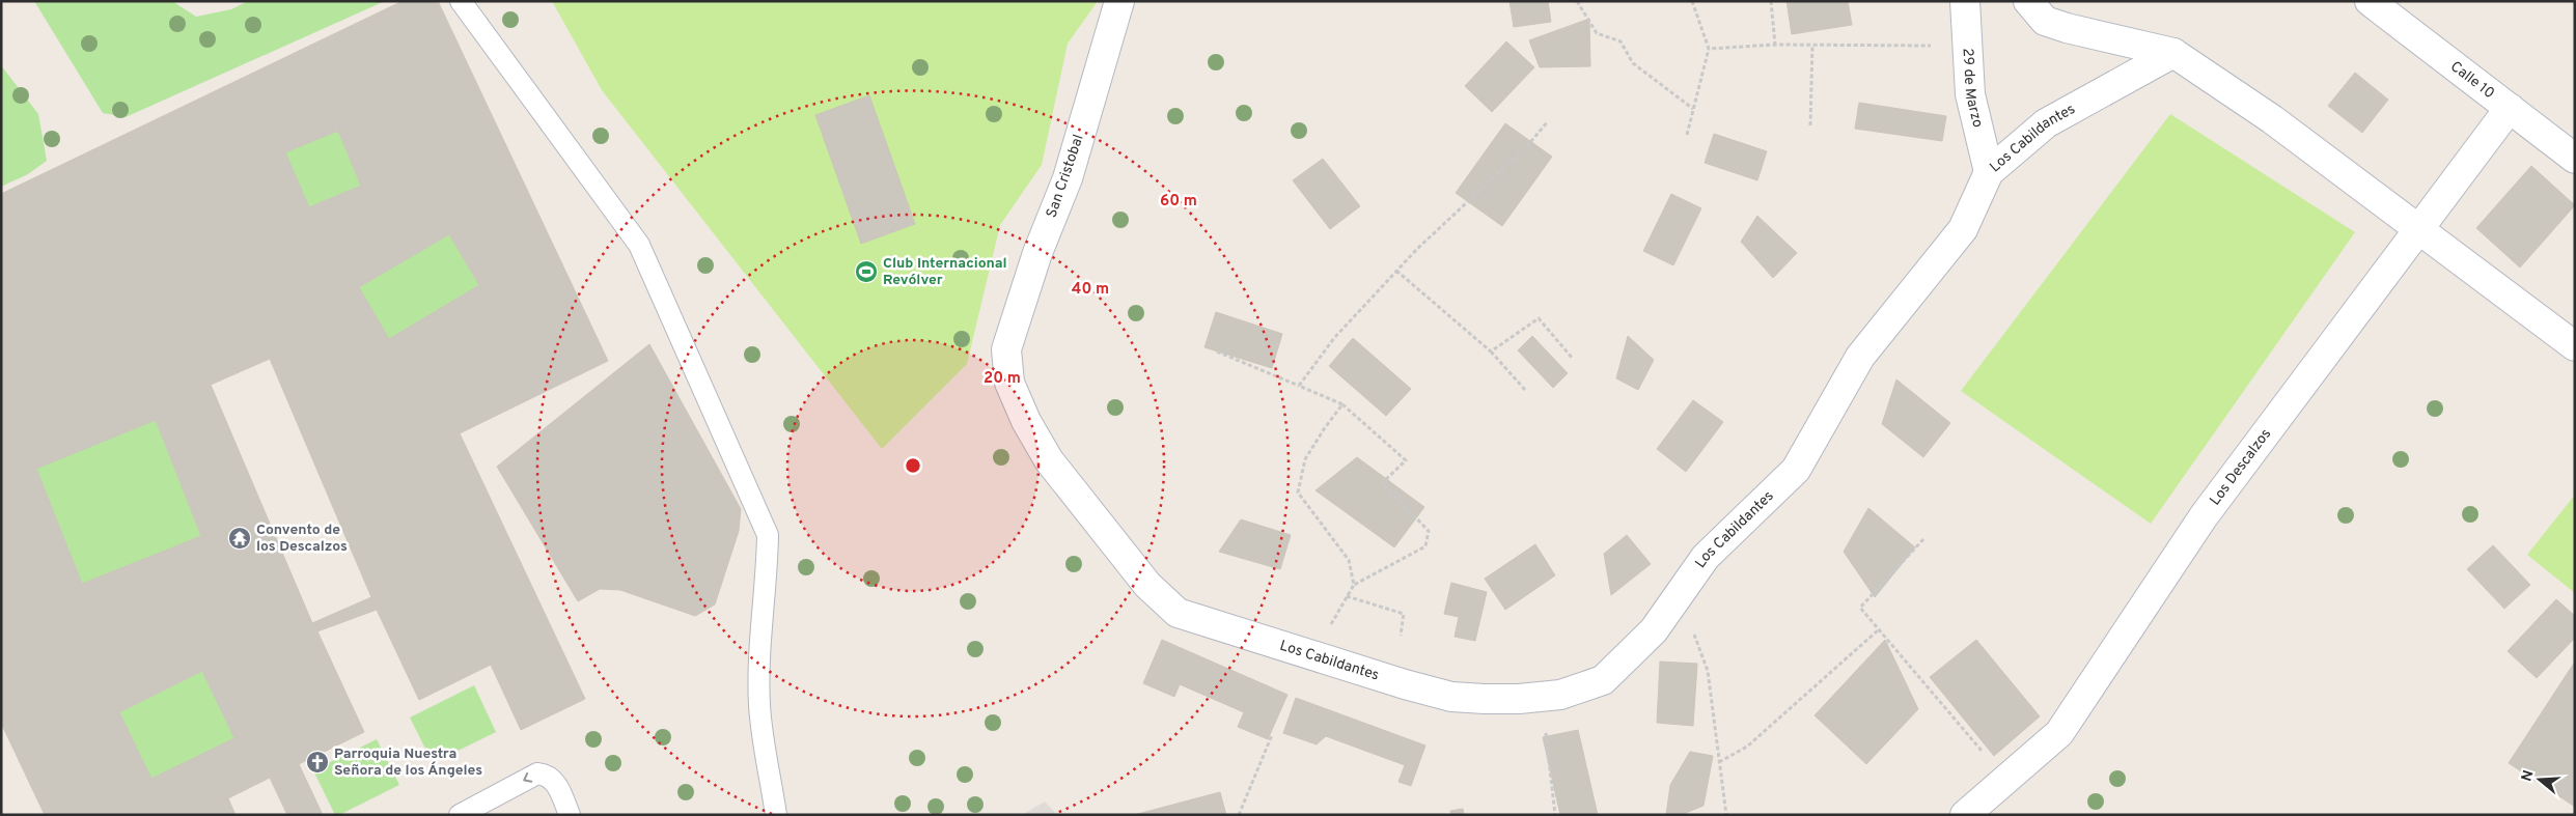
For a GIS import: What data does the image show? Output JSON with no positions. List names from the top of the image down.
{
  "streets": {
    "street": [
      "Calle 10",
      "29 de Marzo",
      "Los Cabildantes",
      "San Cristobal",
      "Los Descalzos"
    ]
  },
  "crossings": [
    ["Calle 10", "Los Descalzos"],
    ["29 de Marzo", "Los Cabildantes"],
    ["Los Cabildantes", "San Cristobal"]
  ],
  "places": {
    "sports": ["Club Internacional Revólver"],
    "temple": ["Convento de los Descalzos"],
    "church": ["Parroquia Nuestra Señora de los Ángeles"]
  },
  "north": "left",
  "rings": ["60 m", "40 m", "20 m"]
}
